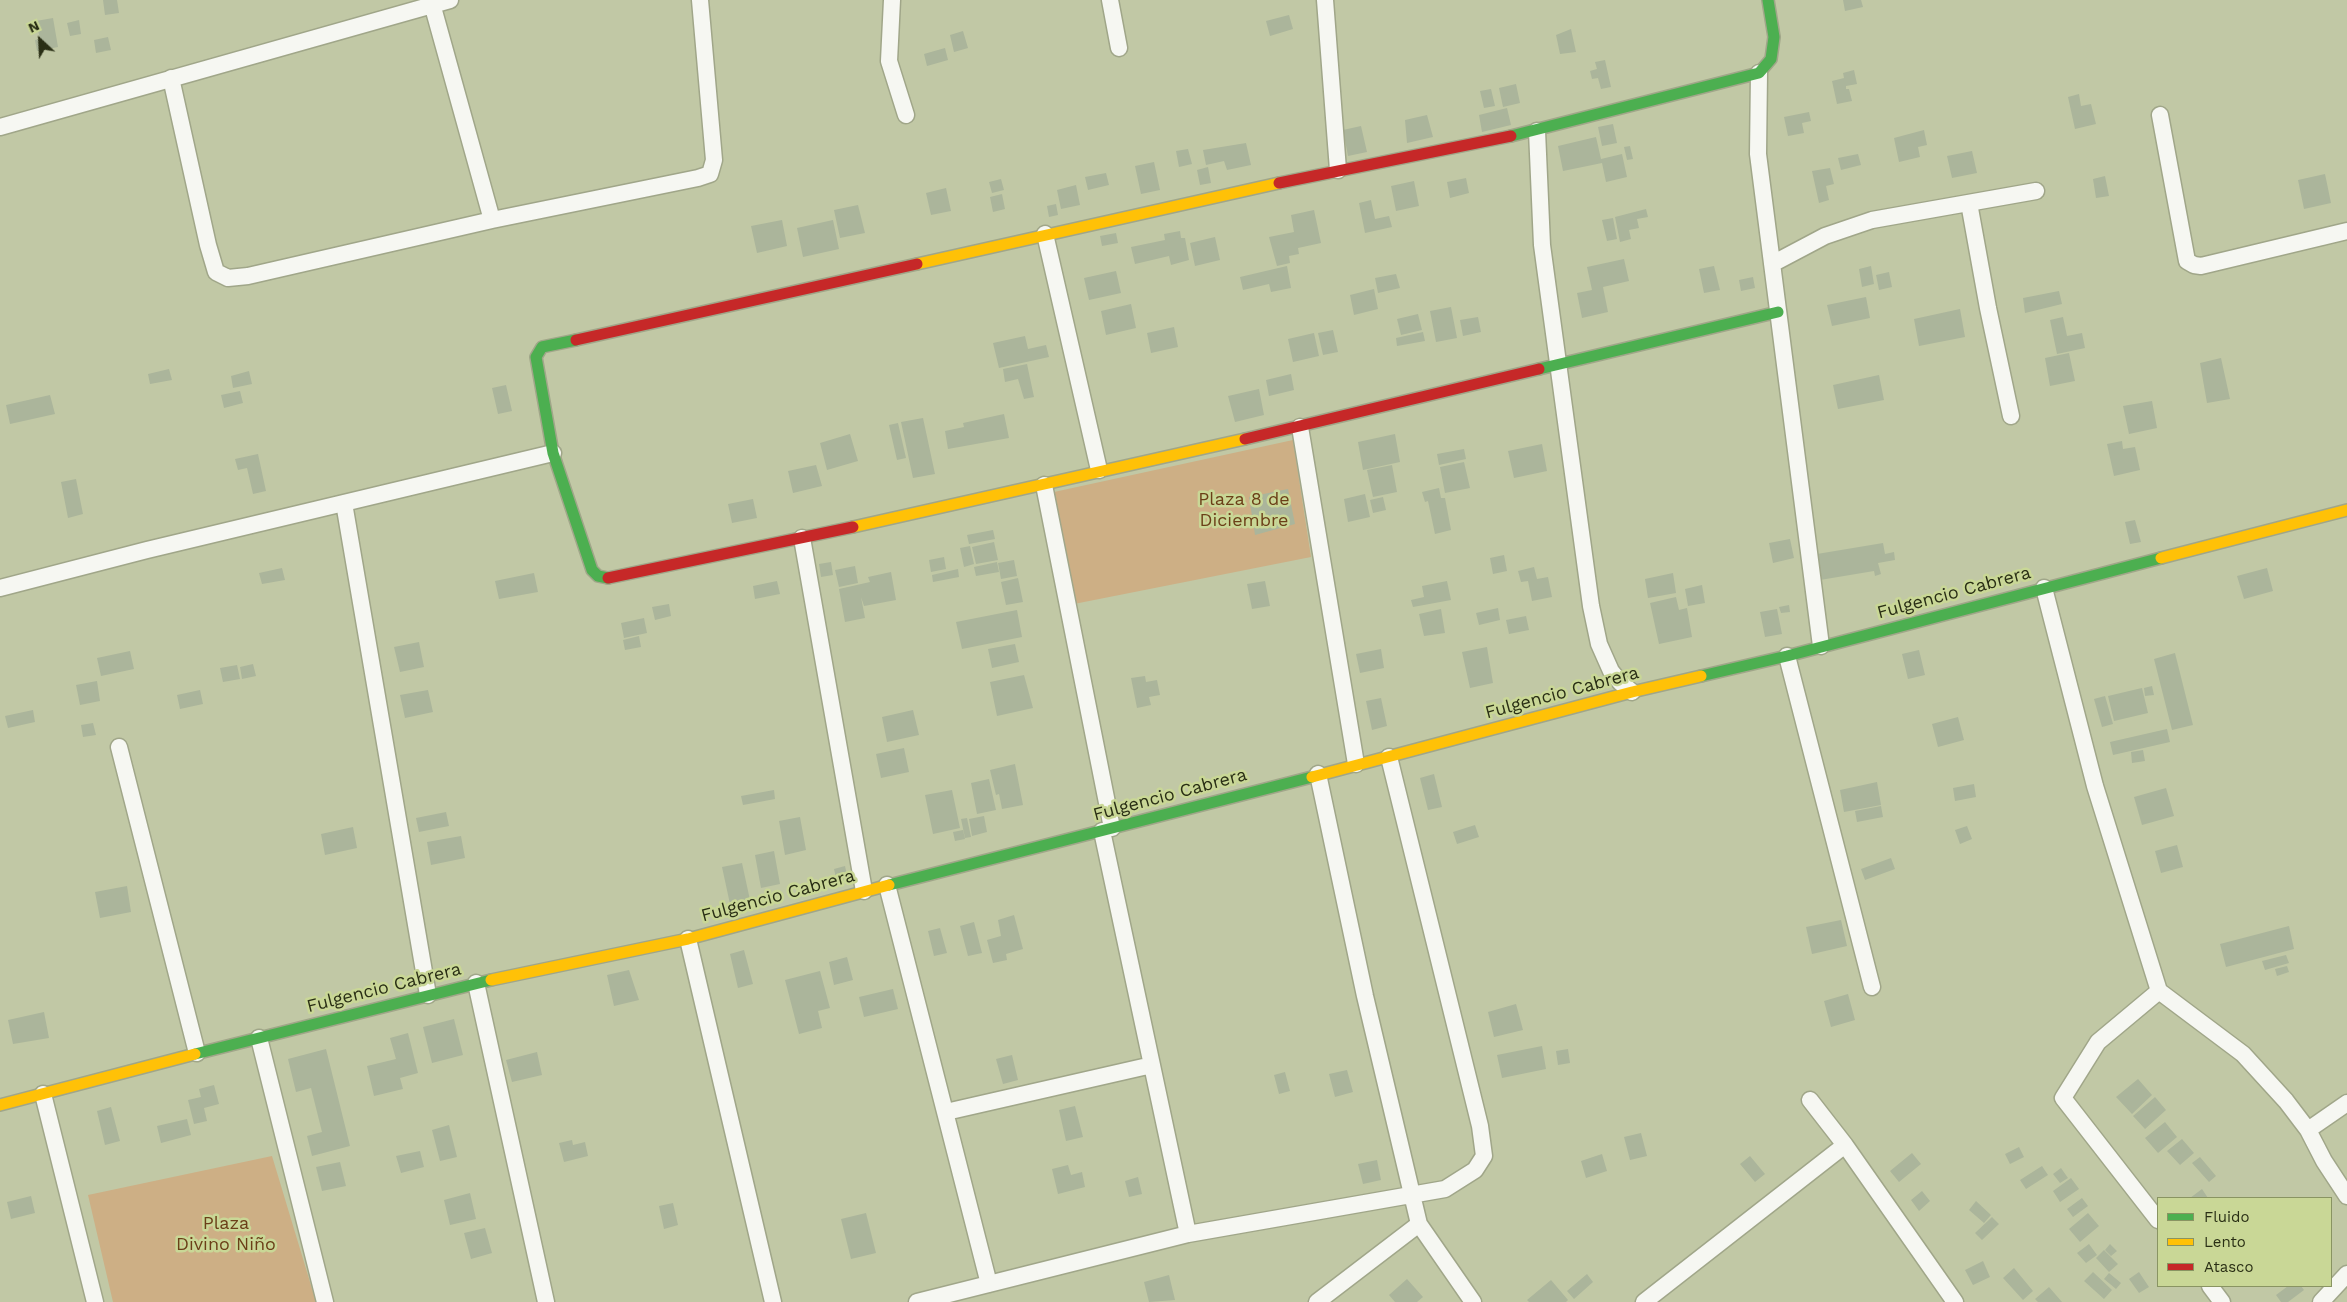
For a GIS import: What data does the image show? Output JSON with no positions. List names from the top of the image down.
{
  "streets": {
    "street": ["Fulgencio Cabrera"]
  },
  "parks": ["Plaza 8 de Diciembre", "Plaza Divino Niño"],
  "legend": ["Fluido", "Lento", "Atasco"],
  "north": "top left"
}
